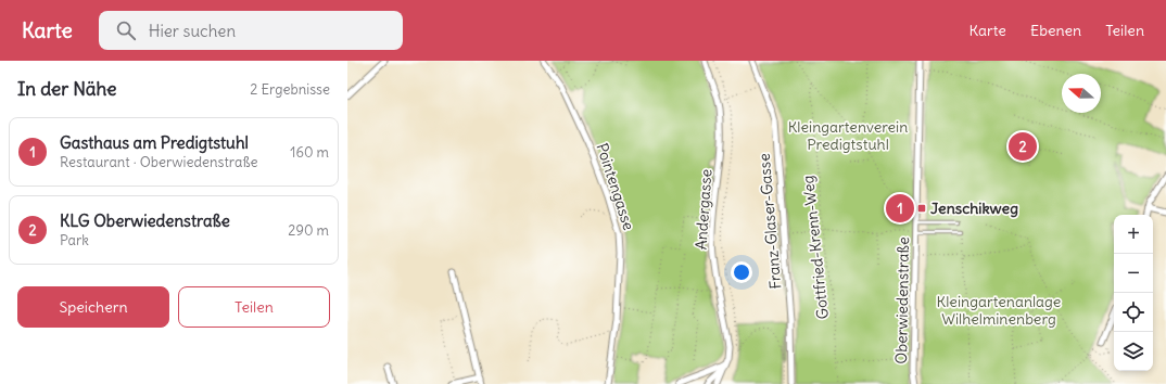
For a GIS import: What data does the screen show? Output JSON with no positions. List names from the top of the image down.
{
  "streets": {
    "street": [
      "Pointengasse",
      "Andergasse",
      "Franz-Glaser-Gasse",
      "Oberwiedenstraße"
    ],
    "path": ["Gottfried-Krenn-Weg"]
  },
  "parks": ["Kleingartenverein Predigtstuhl", "Kleingartenanlage Wilhelminenberg"],
  "places": {
    "transit": ["Jenschikweg"]
  },
  "north": "left",
  "page": {
    "header": "Karte",
    "search": "Hier suchen",
    "nav": ["Karte", "Ebenen", "Teilen"],
    "heading": ["In der Nähe", "2 Ergebnisse"],
    "list": [
      {
        "mark": "1",
        "name": "Gasthaus am Predigtstuhl",
        "note": "Restaurant · Oberwiedenstraße",
        "value": "160 m"
      },
      {
        "mark": "2",
        "name": "KLG Oberwiedenstraße",
        "note": "Park",
        "value": "290 m"
      }
    ],
    "pins": ["2", "1"],
    "map_buttons": ["+", "−"],
    "buttons": ["Speichern", "Teilen"]
  }
}
